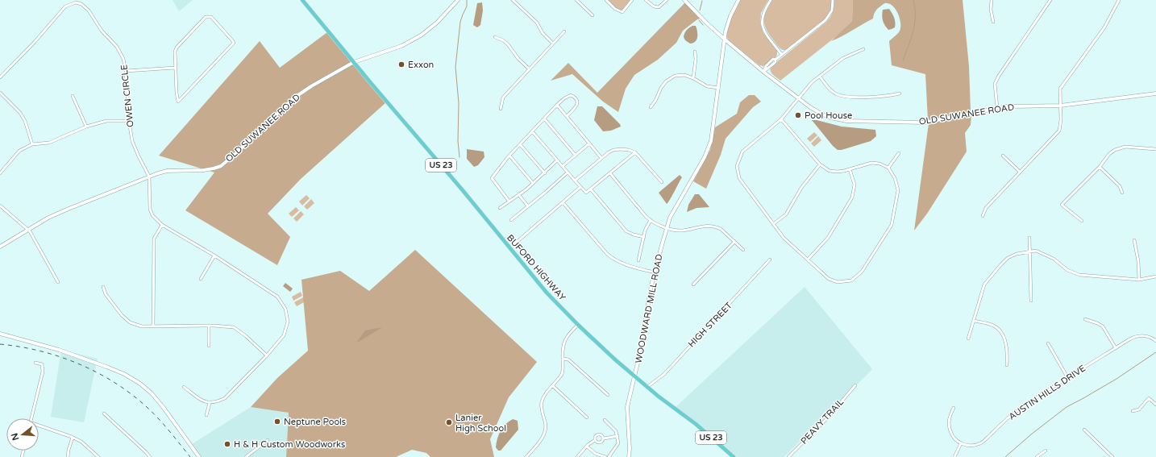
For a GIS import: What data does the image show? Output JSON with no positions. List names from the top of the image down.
{
  "streets": {
    "main road": ["US 23", "BUFORD HIGHWAY"],
    "street": [
      "OWEN CIRCLE",
      "OLD SUWANEE ROAD",
      "WOODWARD MILL ROAD",
      "HIGH STREET",
      "AUSTIN HILLS DRIVE",
      "PEAVY TRAIL"
    ]
  },
  "crossings": [
    ["OWEN CIRCLE", "OLD SUWANEE ROAD"],
    ["OLD SUWANEE ROAD", "US 23"],
    ["OLD SUWANEE ROAD", "BUFORD HIGHWAY"],
    ["OLD SUWANEE ROAD", "WOODWARD MILL ROAD"],
    ["US 23", "BUFORD HIGHWAY"],
    ["BUFORD HIGHWAY", "WOODWARD MILL ROAD"],
    ["BUFORD HIGHWAY", "HIGH STREET"]
  ],
  "places": [
    "Exxon",
    "Pool House",
    "Neptune Pools",
    "Lanier High School",
    "H & H Custom Woodworks"
  ],
  "north": "left"
}
